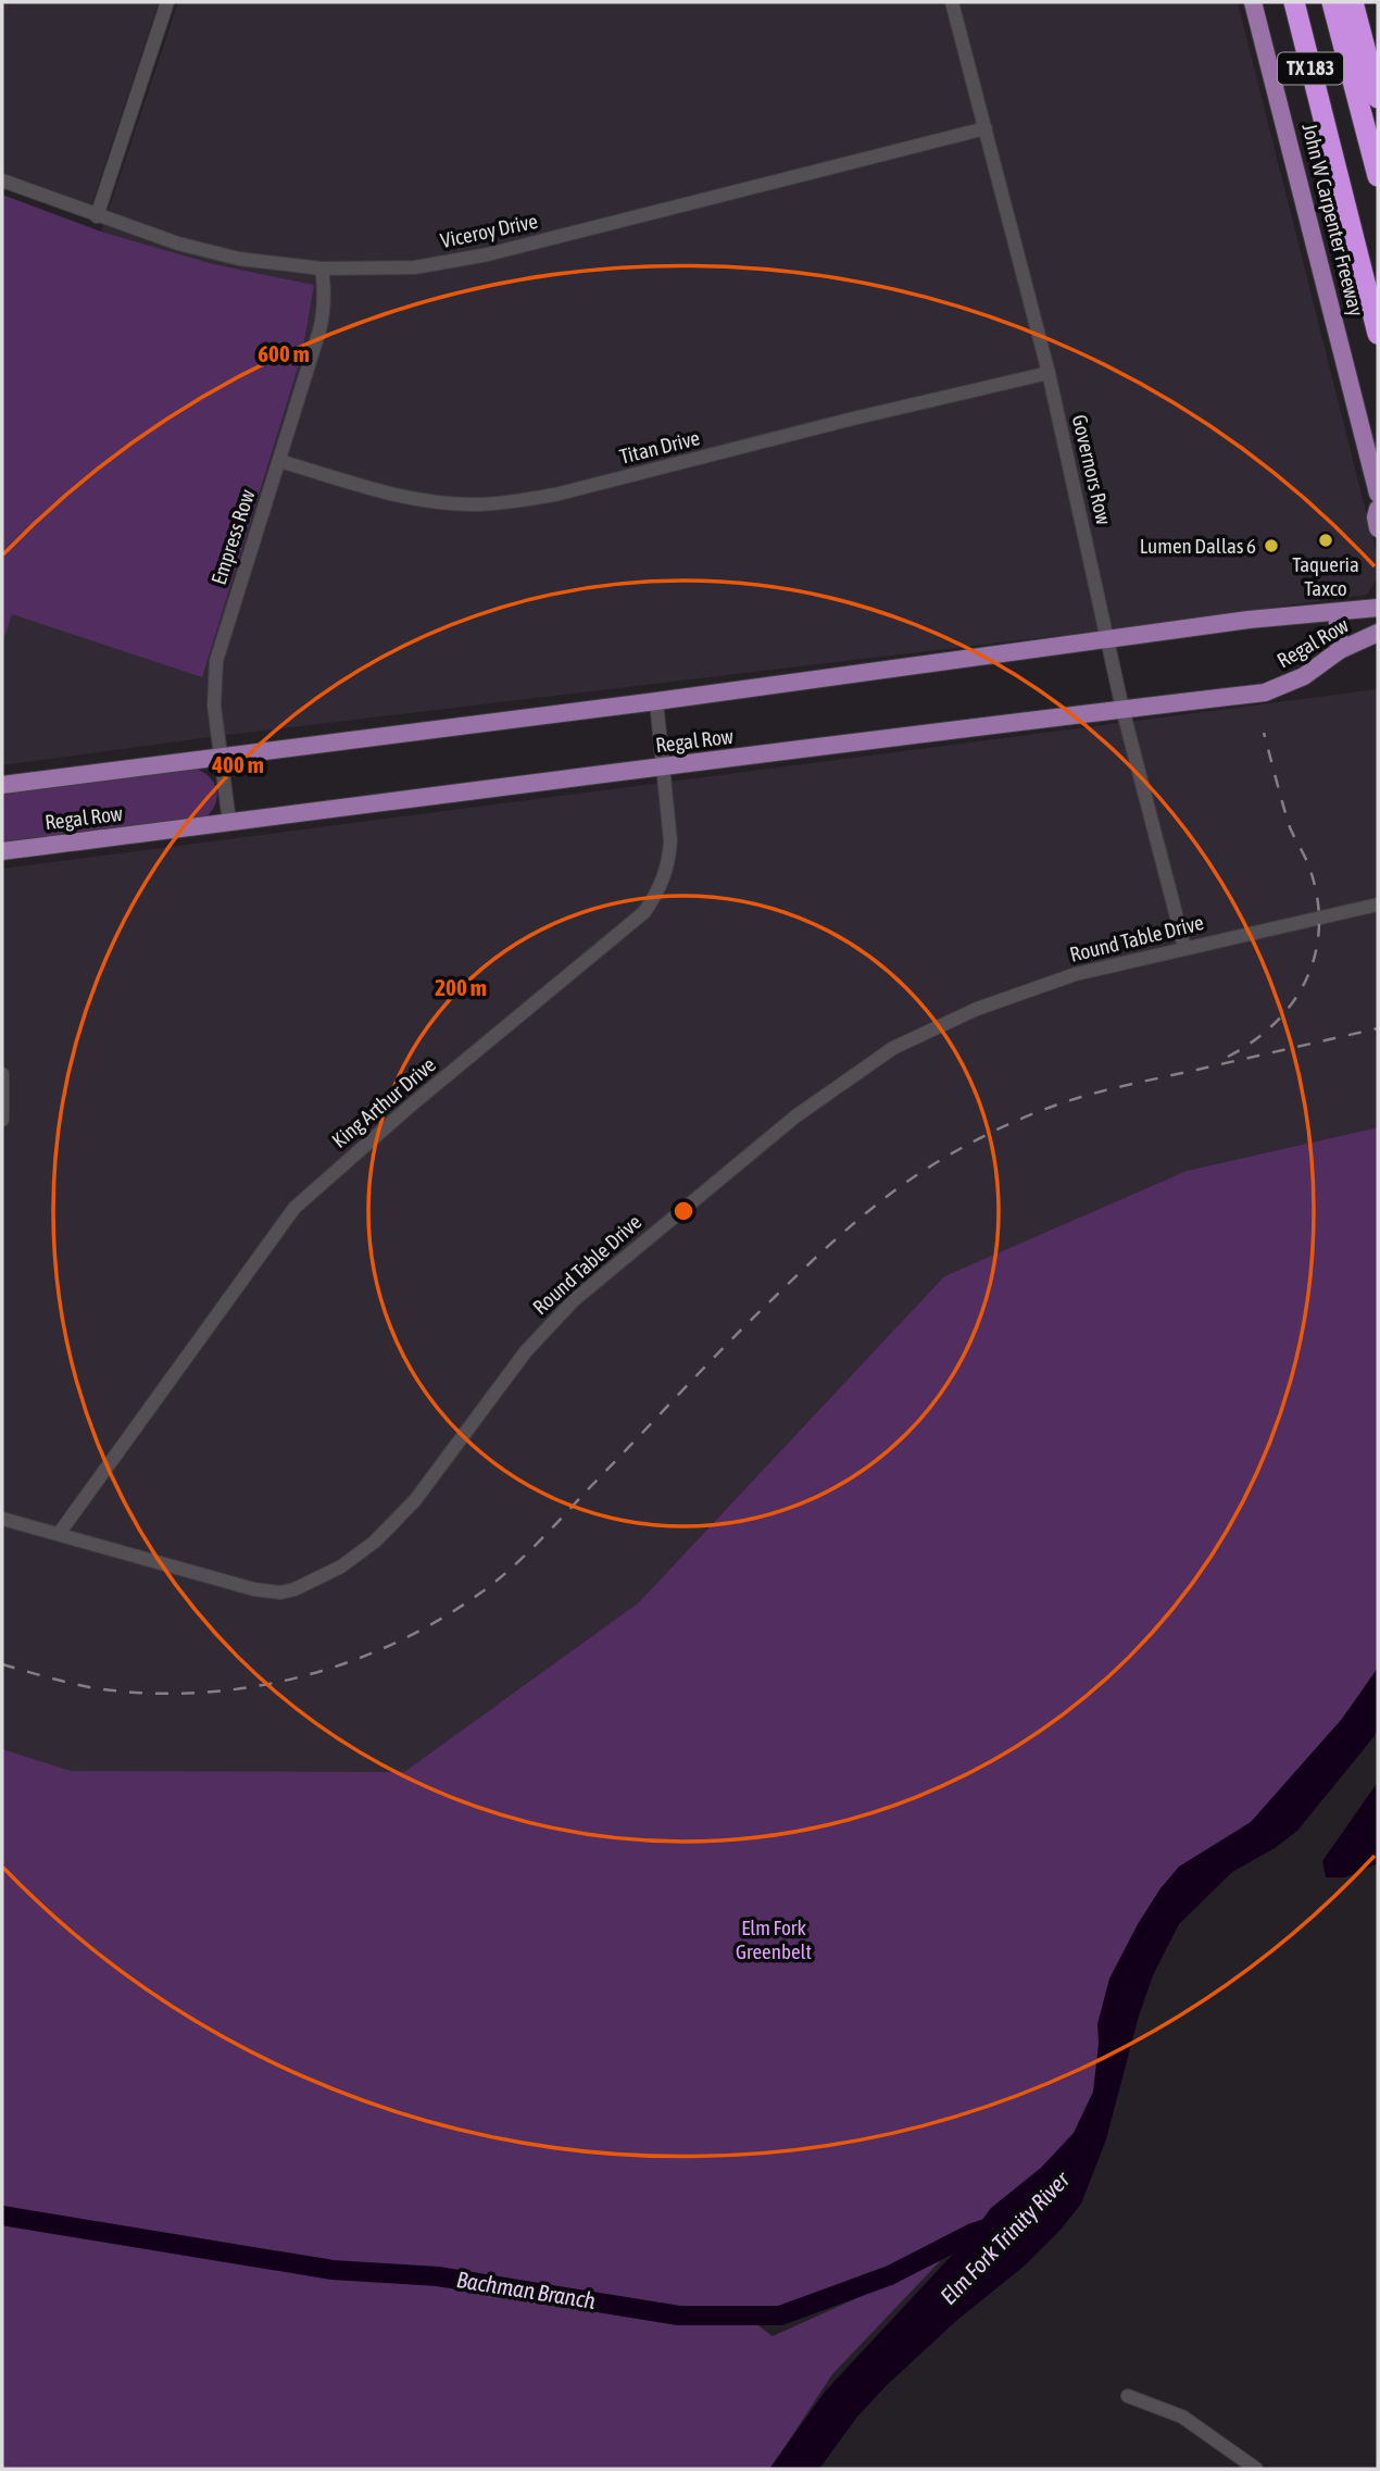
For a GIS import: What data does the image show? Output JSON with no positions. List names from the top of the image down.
{
  "streets": {
    "highway": ["TX 183", "John W Carpenter Freeway"],
    "main road": ["Regal Row"],
    "street": [
      "Viceroy Drive",
      "Titan Drive",
      "Governors Row",
      "Empress Row",
      "Round Table Drive",
      "King Arthur Drive"
    ]
  },
  "crossings": [
    ["Viceroy Drive", "Governors Row"],
    ["Viceroy Drive", "Empress Row"],
    ["Titan Drive", "Governors Row"],
    ["Titan Drive", "Empress Row"],
    ["Governors Row", "Regal Row"],
    ["Governors Row", "Round Table Drive"],
    ["Empress Row", "Regal Row"],
    ["Regal Row", "King Arthur Drive"],
    ["Round Table Drive", "King Arthur Drive"]
  ],
  "water": ["Elm Fork Trinity River", "Bachman Branch"],
  "parks": ["Elm Fork Greenbelt"],
  "places": ["Taqueria Taxco", "Lumen Dallas 6"],
  "rings": ["600 m", "400 m", "200 m"]
}
